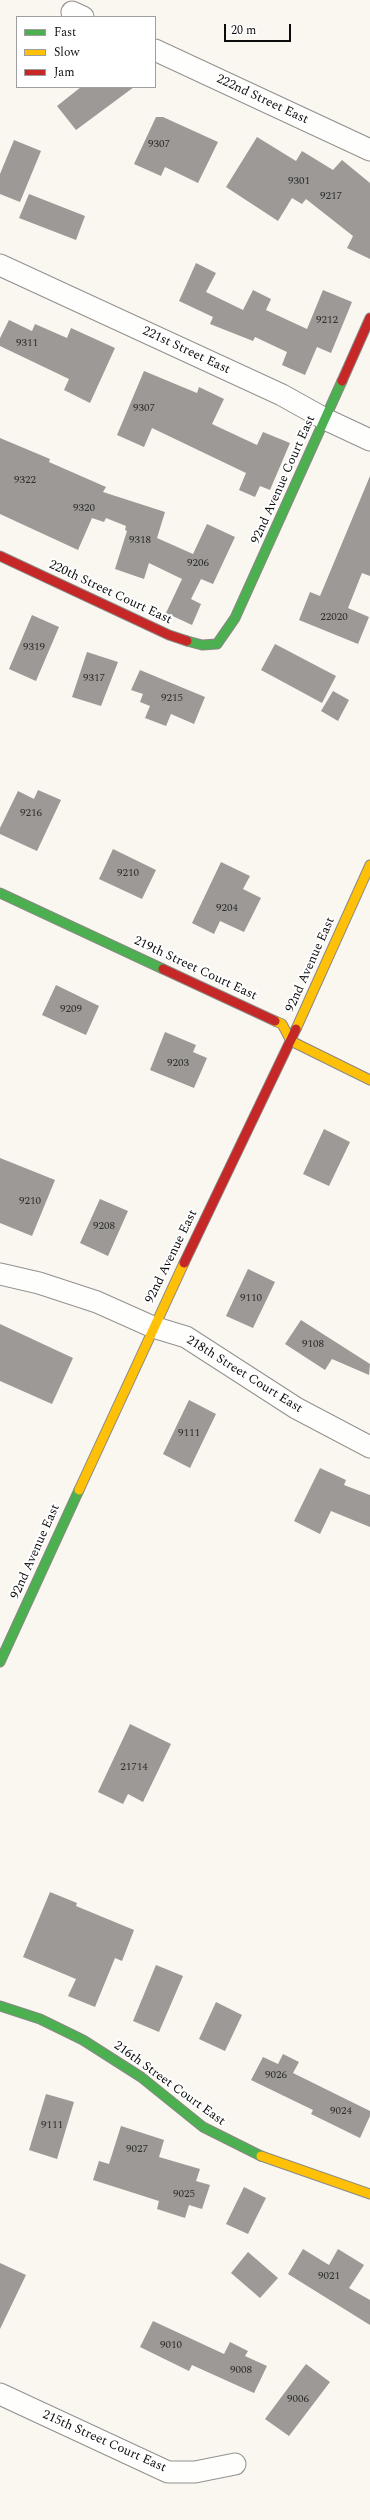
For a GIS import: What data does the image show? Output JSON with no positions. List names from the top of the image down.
{
  "streets": {
    "street": [
      "222nd Street East",
      "221st Street East",
      "92nd Avenue Court East",
      "220th Street Court East",
      "92nd Avenue East",
      "219th Street Court East",
      "218th Street Court East",
      "216th Street Court East",
      "215th Street Court East"
    ]
  },
  "crossings": [
    ["221st Street East", "92nd Avenue Court East"],
    ["92nd Avenue Court East", "220th Street Court East"],
    ["92nd Avenue East", "219th Street Court East"],
    ["92nd Avenue East", "218th Street Court East"]
  ],
  "house_numbers": [
    "9307",
    "9301",
    "9217",
    "9212",
    "9311",
    "9307",
    "9322",
    "9320",
    "9318",
    "9206",
    "22020",
    "9319",
    "9317",
    "9215",
    "9216",
    "9210",
    "9204",
    "9209",
    "9203",
    "9210",
    "9208",
    "9110",
    "9108",
    "9111",
    "21714",
    "9026",
    "9024",
    "9111",
    "9027",
    "9025",
    "9021",
    "9010",
    "9008",
    "9006"
  ],
  "legend": ["Fast", "Slow", "Jam"],
  "scale_bar": "20 m"
}
